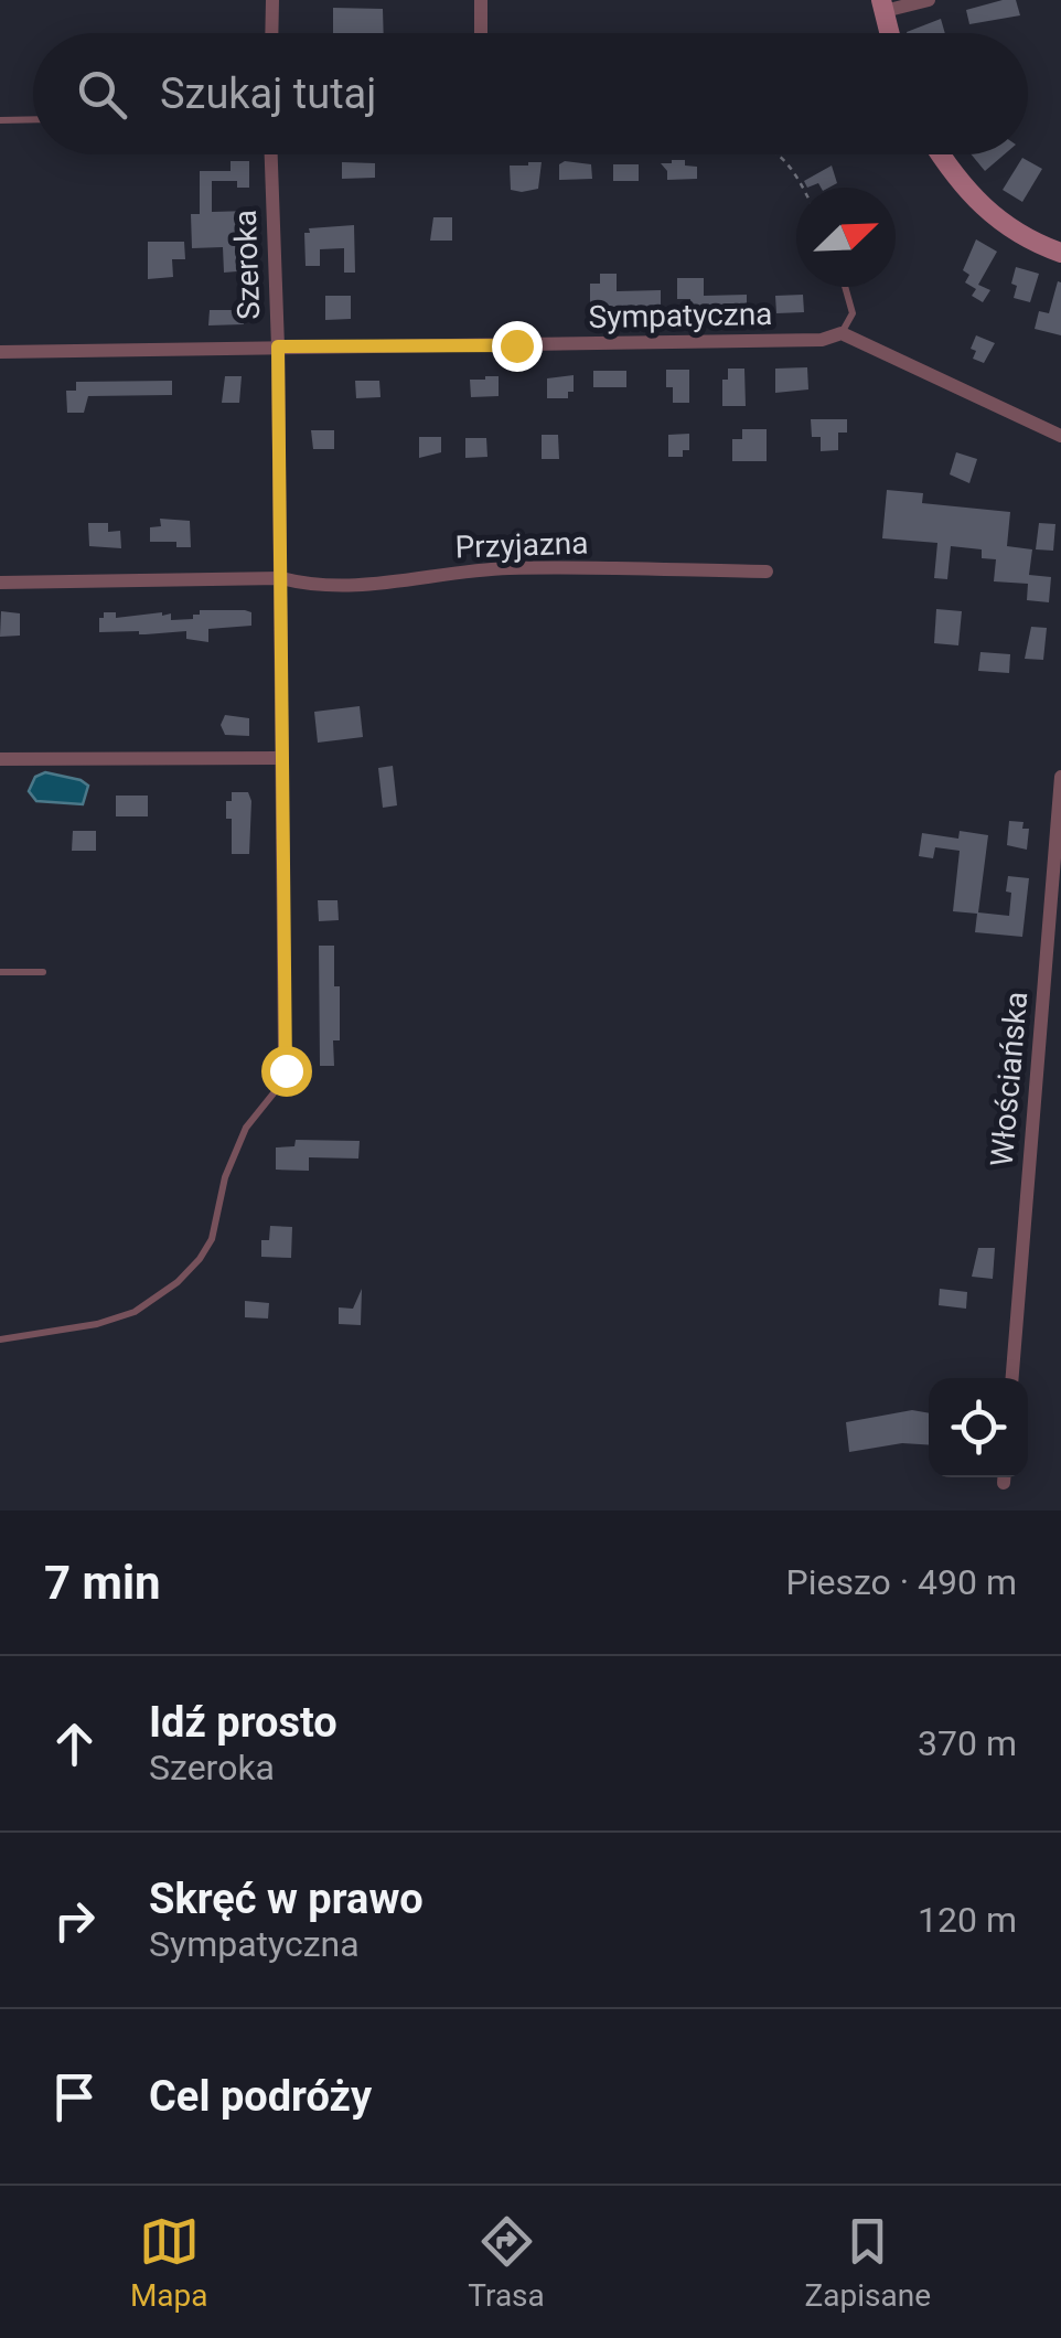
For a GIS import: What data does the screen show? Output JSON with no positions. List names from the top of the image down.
{
  "streets": {
    "street": [
      "Szeroka",
      "Sympatyczna",
      "Przyjazna",
      "Włościańska"
    ]
  },
  "crossings": [
    ["Szeroka", "Sympatyczna"],
    ["Szeroka", "Przyjazna"]
  ],
  "north": "top right",
  "page": {
    "search": "Szukaj tutaj",
    "heading": ["7 min", "Pieszo · 490 m"],
    "list": [
      ["Idź prosto", "Szeroka", "370 m"],
      ["Skręć w prawo", "Sympatyczna", "120 m"],
      "Cel podróży"
    ],
    "nav": ["Mapa", "Trasa", "Zapisane"]
  }
}
